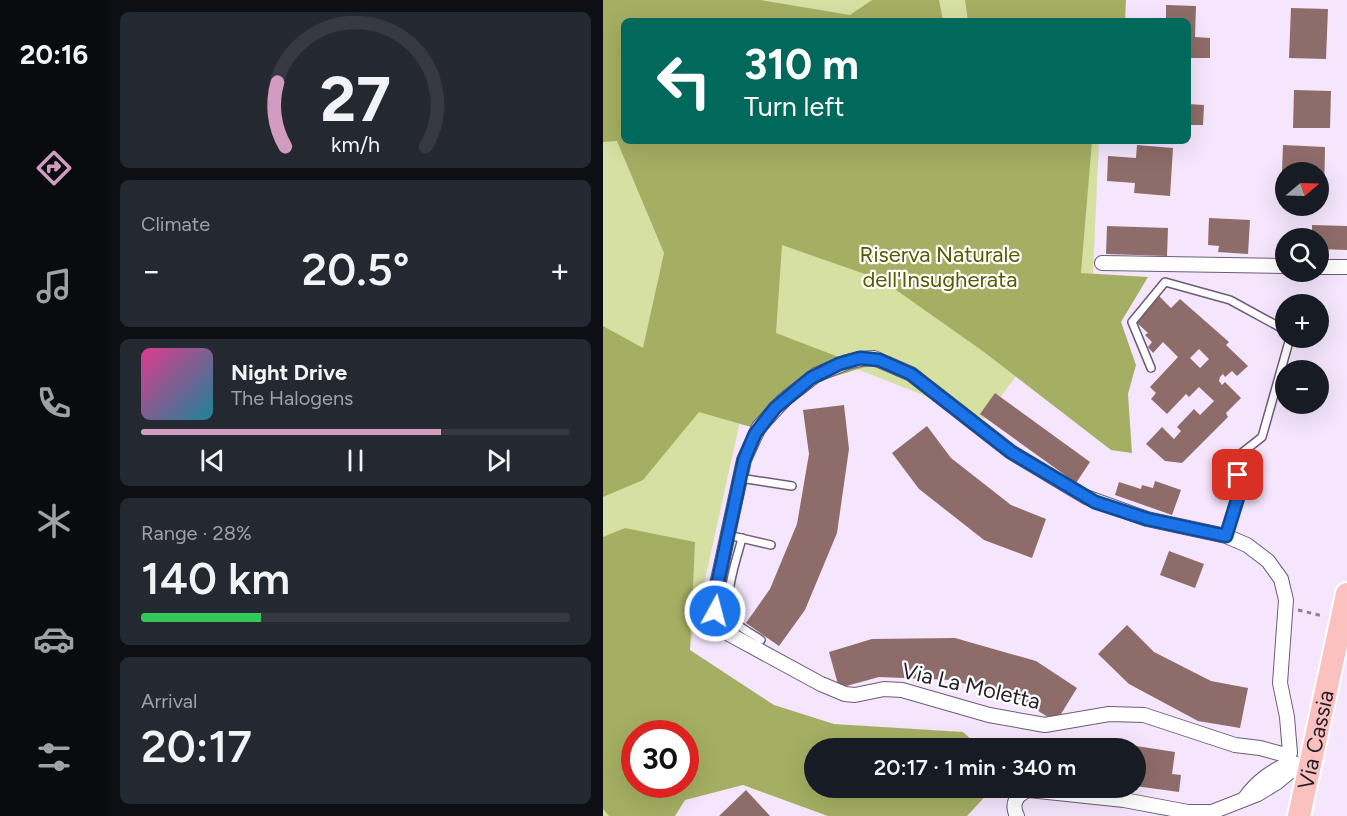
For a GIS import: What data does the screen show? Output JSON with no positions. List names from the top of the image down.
{
  "streets": {
    "main road": ["Via Cassia"],
    "street": ["Via La Moletta"]
  },
  "crossings": [
    ["Via La Moletta", "Via Cassia"]
  ],
  "parks": ["Riserva Naturale dell'Insugherata"],
  "north": "right",
  "page": {
    "tabs": "20:16",
    "turn": ["310 m", "Turn left"],
    "map_buttons": ["+", "−"],
    "tile": [
      "Climate",
      ["Range · 28%", "140 km"],
      ["Arrival", "20:17"]
    ],
    "heat": ["−", "20.5°", "+"],
    "song": ["Night Drive", "The Halogens"],
    "limit": "30",
    "trip": "20:17 · 1 min · 340 m",
    "gauge": ["27", "km/h"]
  }
}
